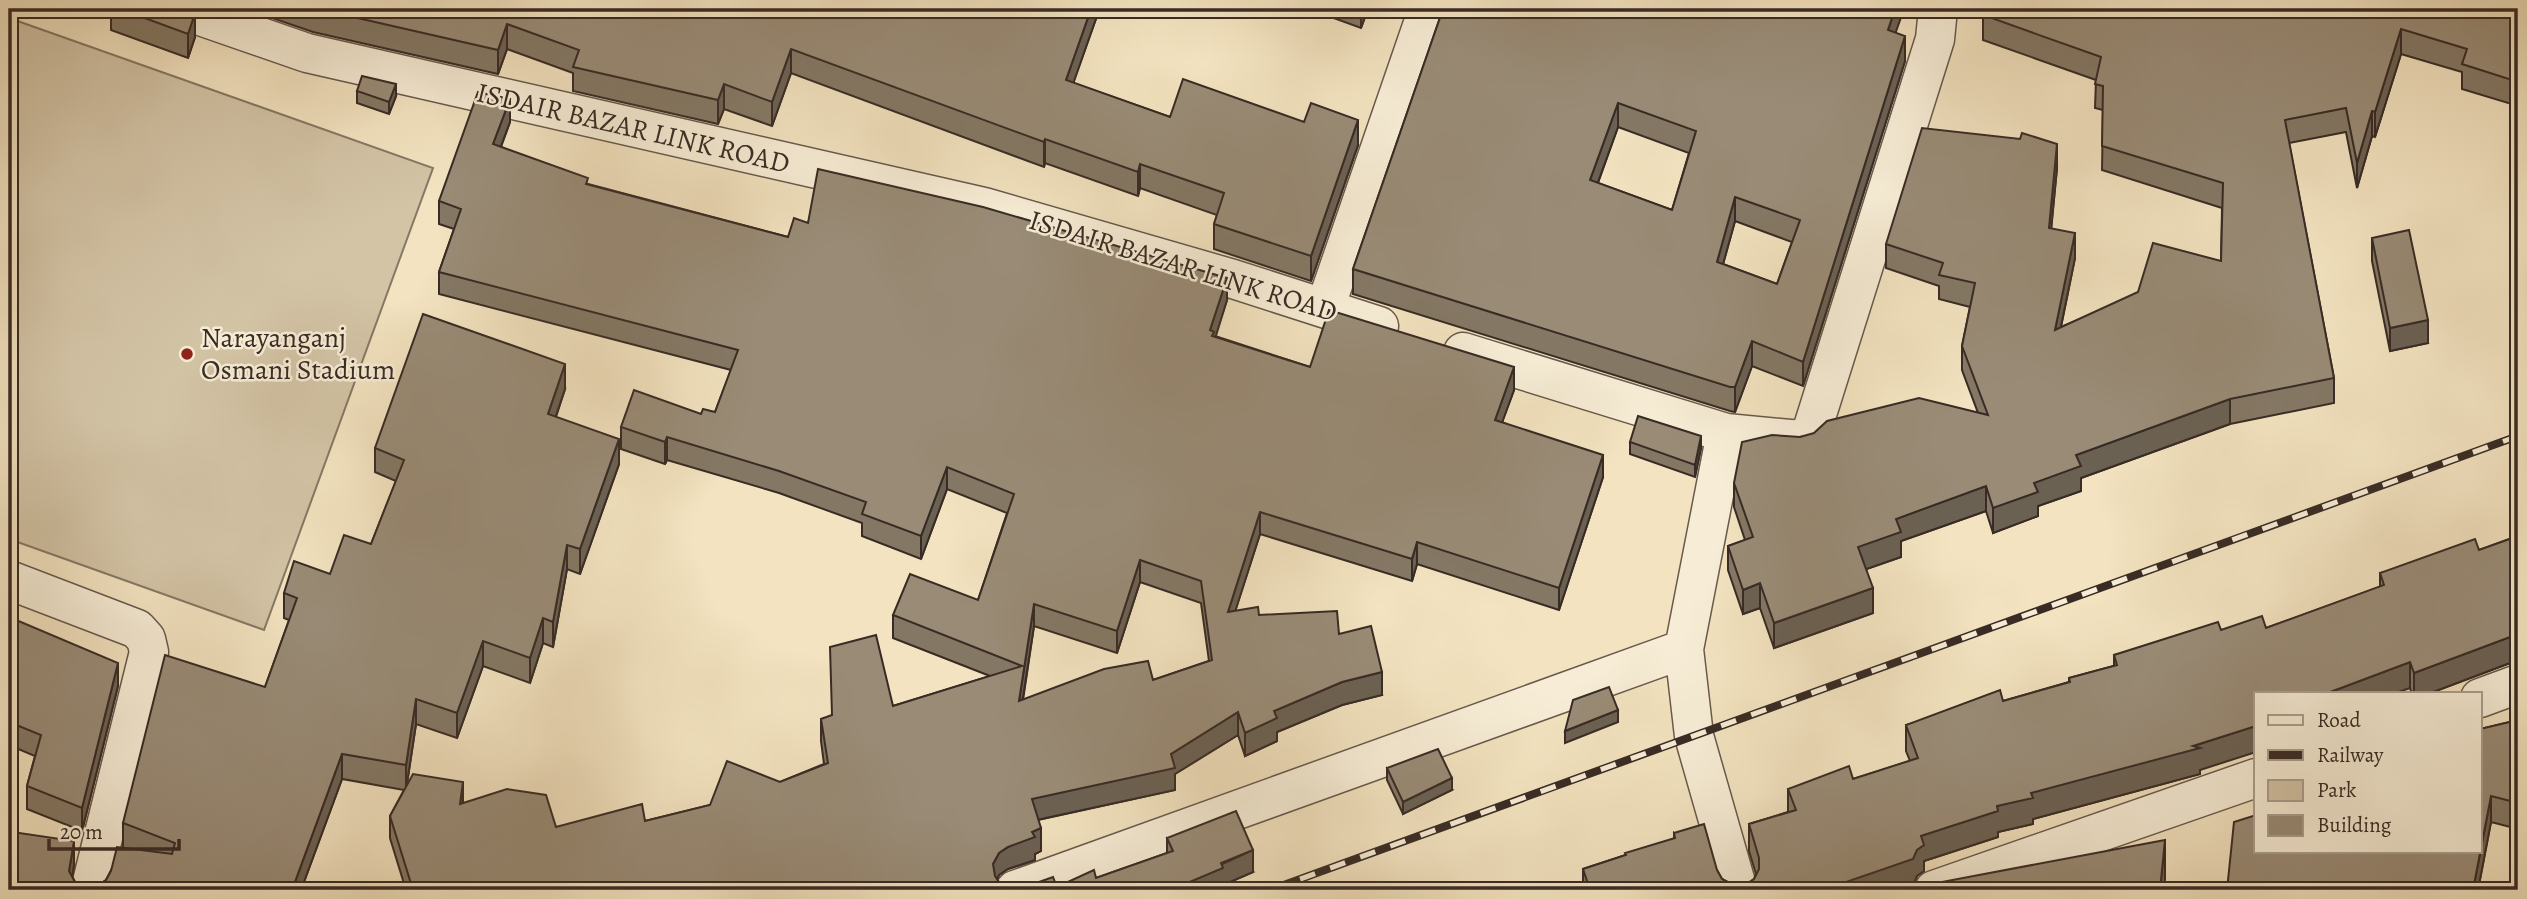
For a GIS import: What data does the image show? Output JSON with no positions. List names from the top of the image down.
{
  "streets": {
    "street": ["ISDAIR BAZAR LINK ROAD"]
  },
  "places": ["Narayanganj Osmani Stadium"],
  "legend": [
    "Road",
    "Railway",
    "Park",
    "Building"
  ],
  "scale_bar": "20 m"
}
